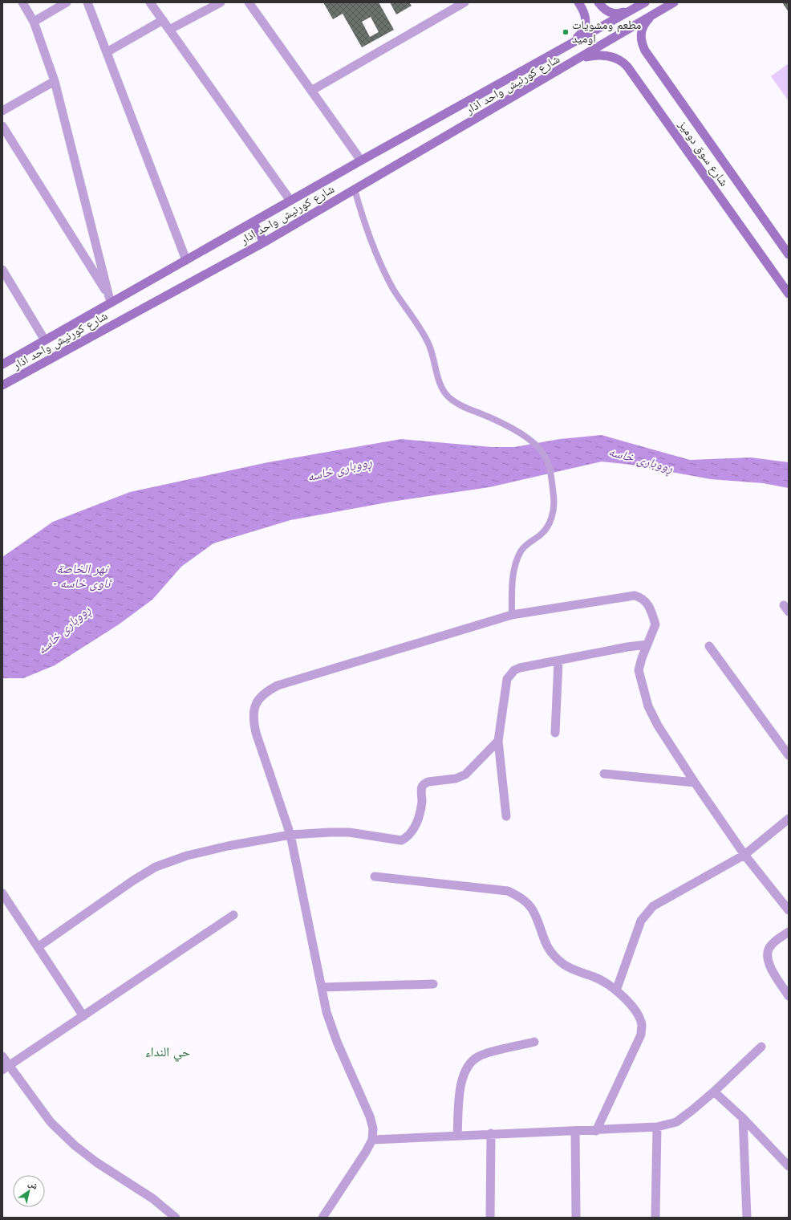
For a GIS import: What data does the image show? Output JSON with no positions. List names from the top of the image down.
{
  "streets": {
    "main road": ["شارع كورنيش واحد اذار", "شارع سوق دوميز"]
  },
  "crossings": [
    ["شارع كورنيش واحد اذار", "شارع سوق دوميز"]
  ],
  "districts": ["حي النداء"],
  "water": ["ڕووباری خاسە", "نهر الخاصة - ئاوی خاسە"],
  "places": ["مطعم ومشويات اوميد"],
  "north": "top right"
}
